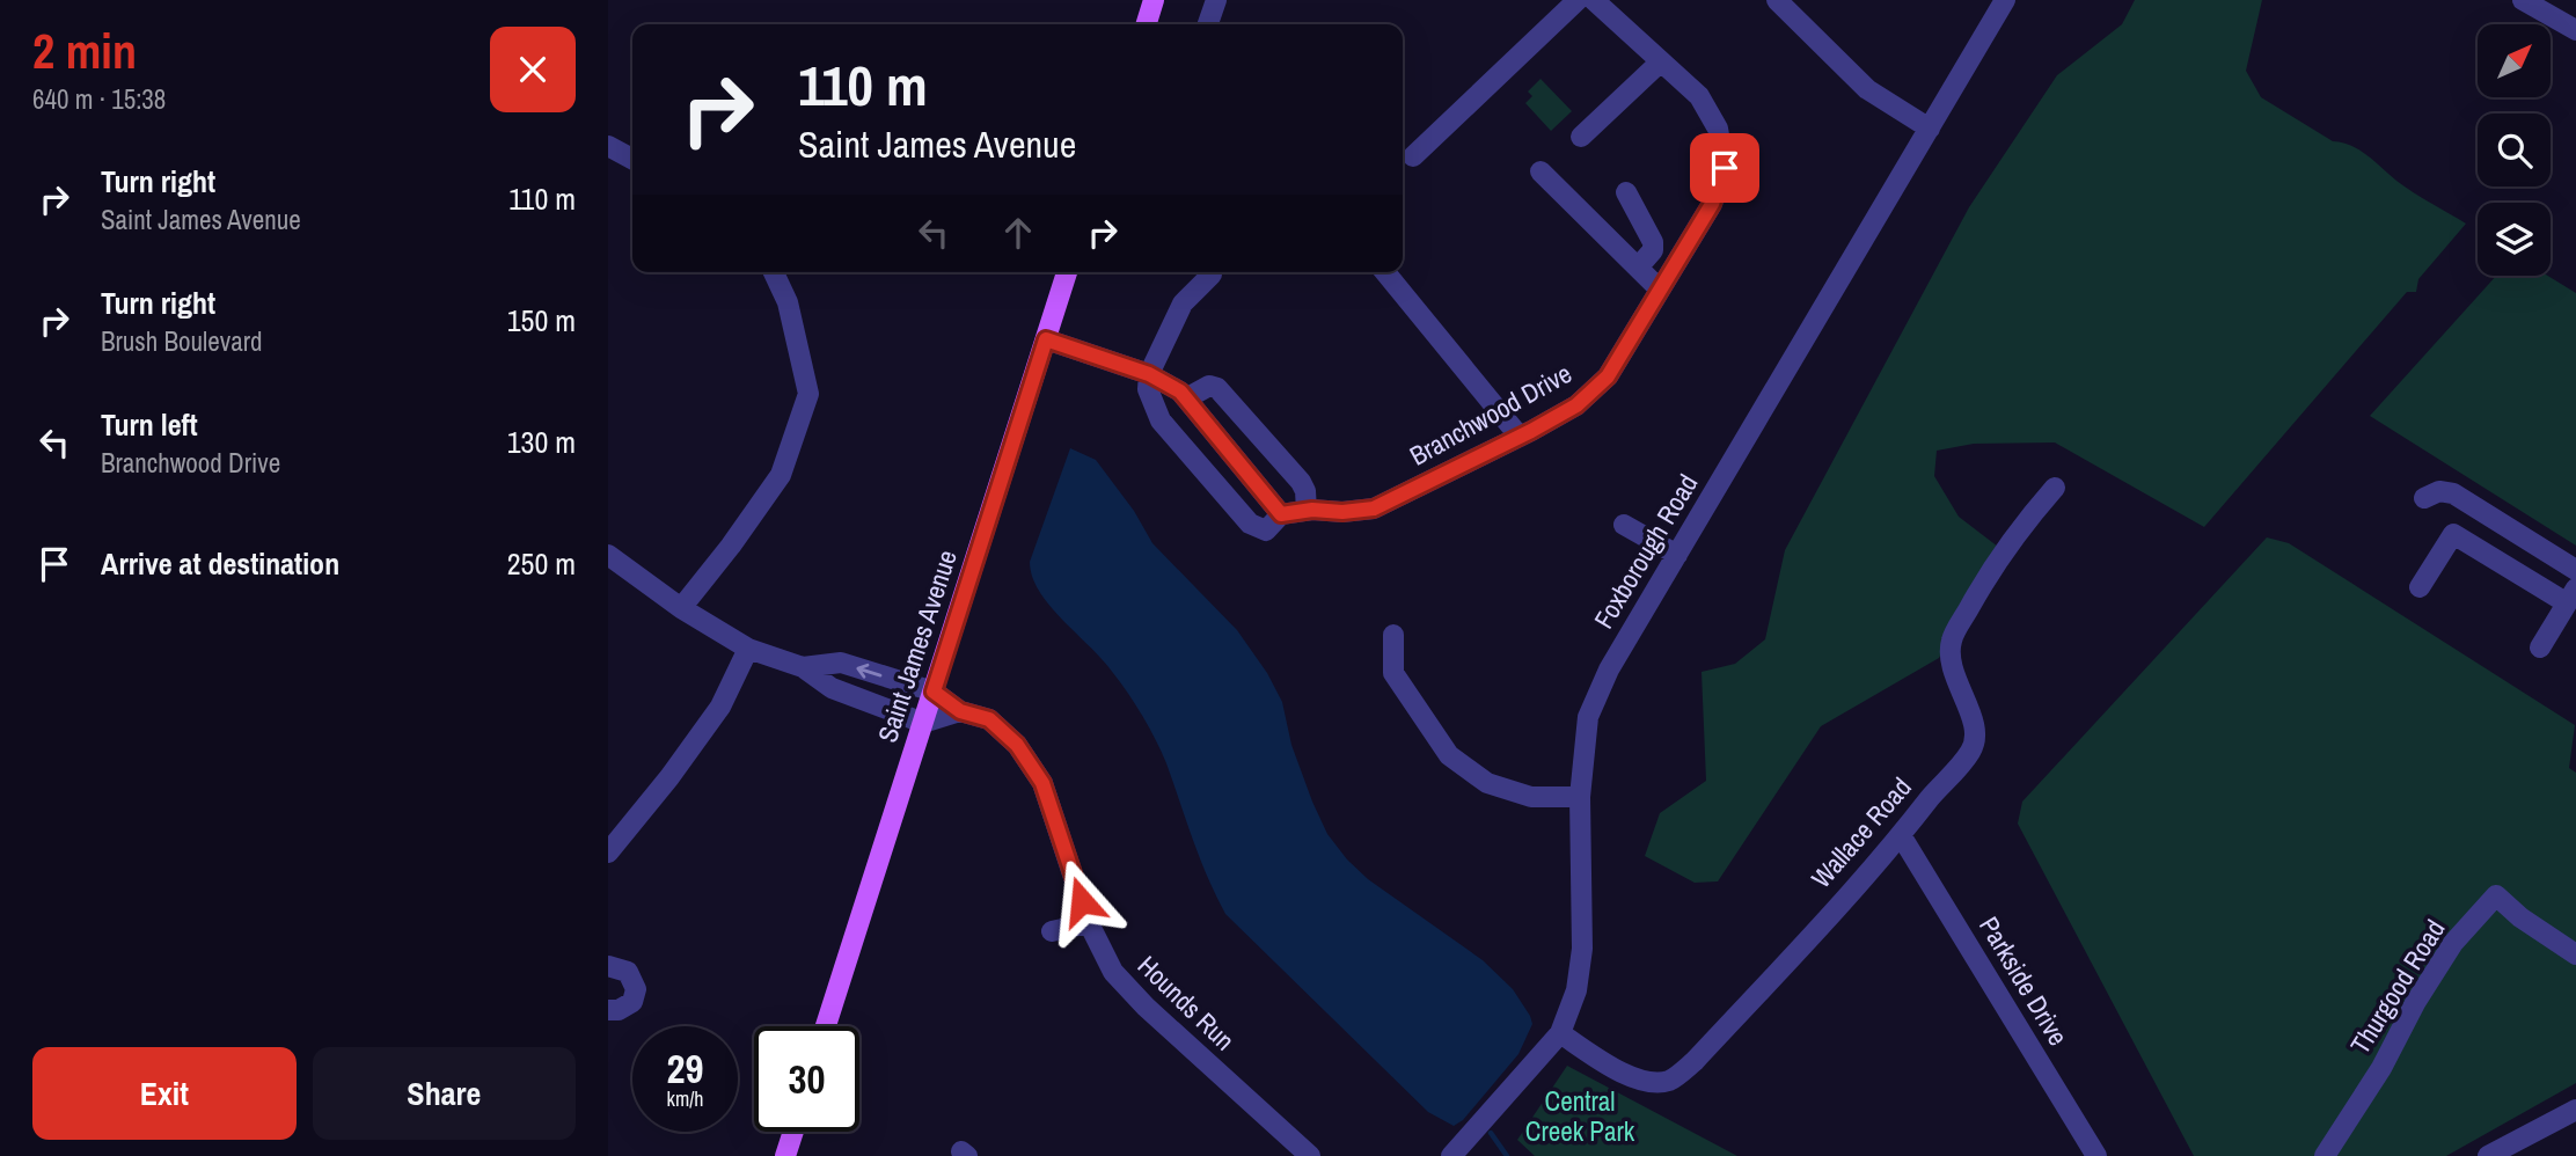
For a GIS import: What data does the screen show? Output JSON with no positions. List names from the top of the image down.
{
  "streets": {
    "main road": ["Saint James Avenue"],
    "street": [
      "Branchwood Drive",
      "Foxborough Road",
      "Wallace Road",
      "Parkside Drive",
      "Thurgood Road",
      "Hounds Run"
    ]
  },
  "crossings": [
    ["Foxborough Road", "Wallace Road"],
    ["Saint James Avenue", "Hounds Run"],
    ["Wallace Road", "Parkside Drive"]
  ],
  "parks": ["Central Creek Park"],
  "north": "top right",
  "page": {
    "heading": ["2 min", "640 m · 15:38"],
    "turn": ["110 m", "Saint James Avenue"],
    "list": [
      {
        "name": "Turn right",
        "note": "Saint James Avenue",
        "value": "110 m"
      },
      {
        "name": "Turn right",
        "note": "Brush Boulevard",
        "value": "150 m"
      },
      {
        "name": "Turn left",
        "note": "Branchwood Drive",
        "value": "130 m"
      },
      {
        "name": "Arrive at destination",
        "value": "250 m"
      }
    ],
    "speed": "29 km/h",
    "limit": "30",
    "buttons": ["Exit", "Share"]
  }
}
